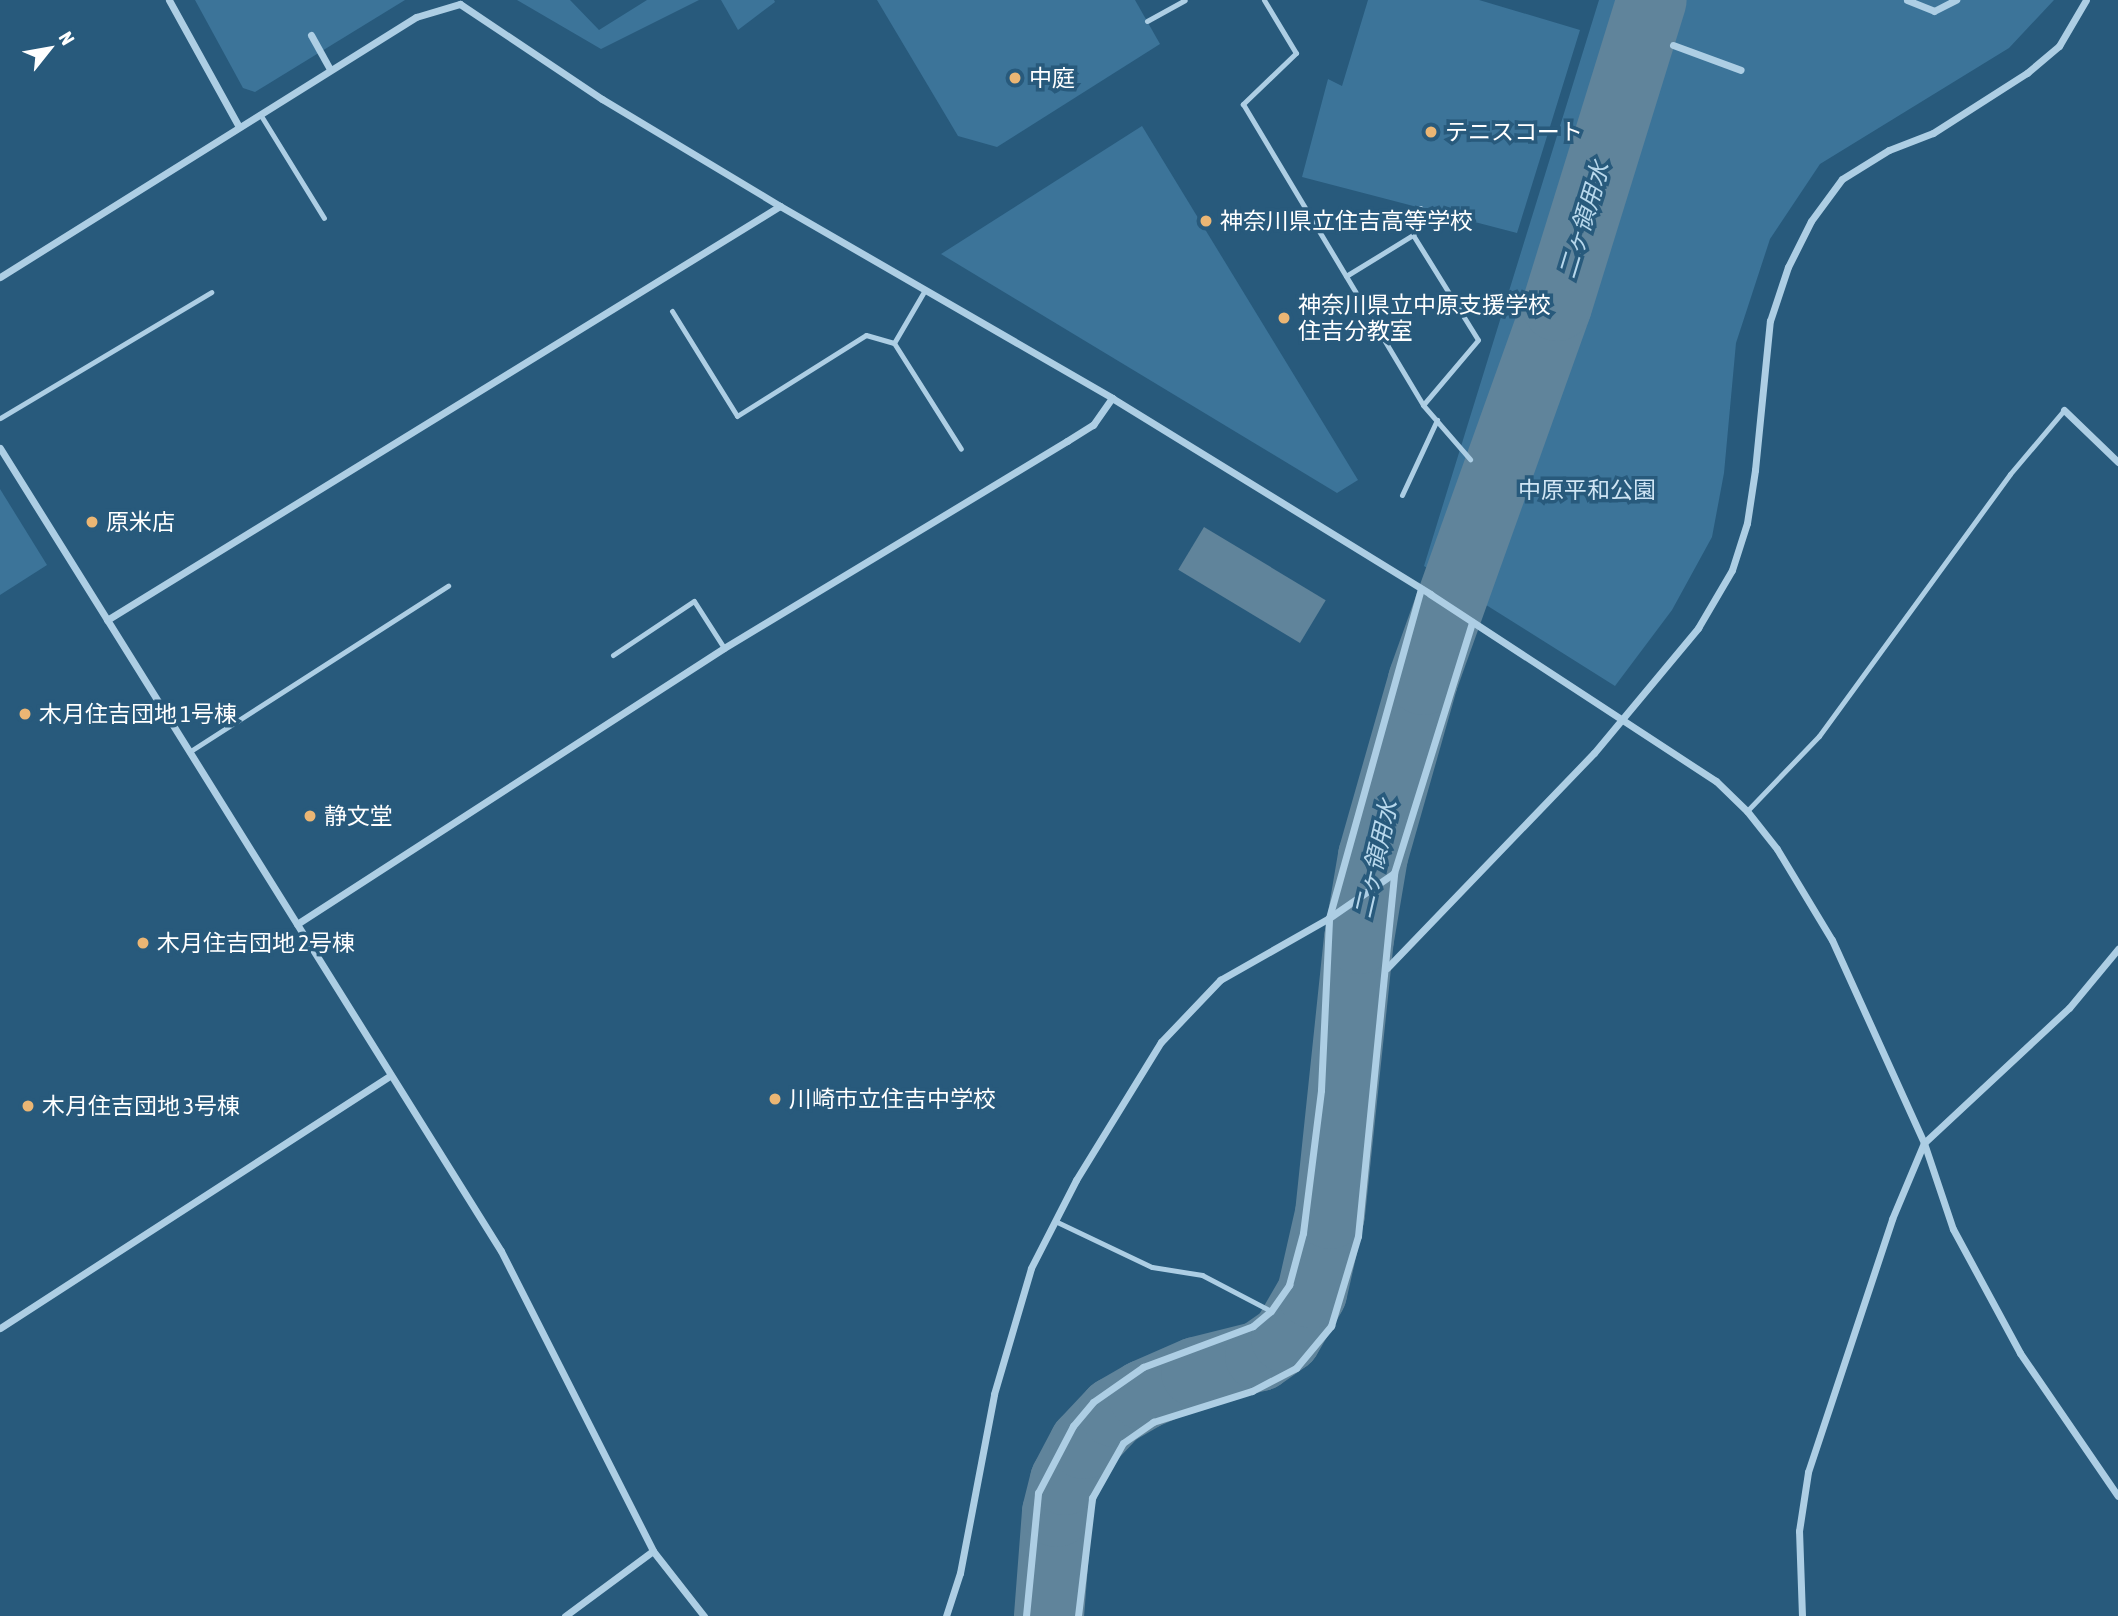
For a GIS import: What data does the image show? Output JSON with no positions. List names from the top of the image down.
{
  "water": ["二ヶ領用水"],
  "parks": ["中原平和公園"],
  "places": [
    "中庭",
    "テニスコート",
    "神奈川県立住吉高等学校",
    "神奈川県立中原支援学校 住吉分教室",
    "原米店",
    "木月住吉団地 1号棟",
    "静文堂",
    "木月住吉団地 2号棟",
    "川崎市立住吉中学校",
    "木月住吉団地 3号棟"
  ],
  "north": "top right"
}
